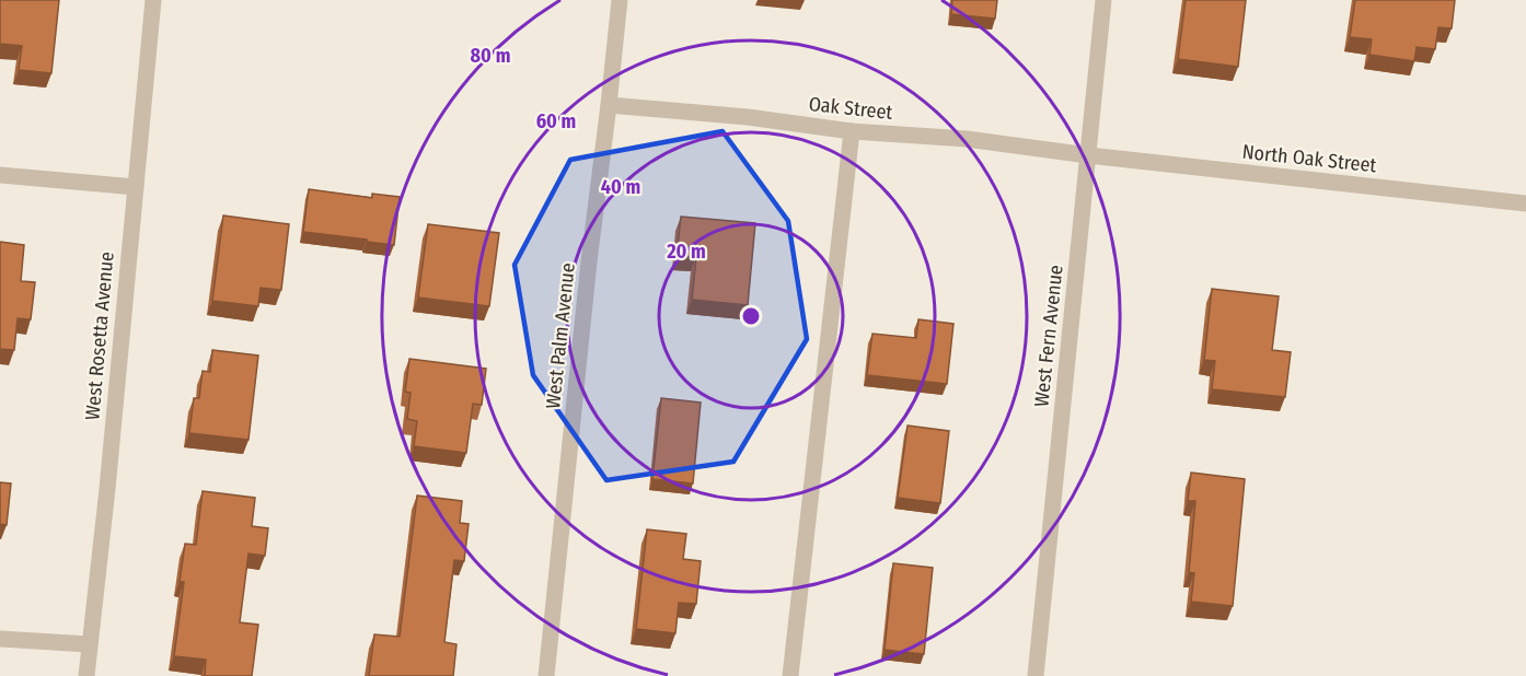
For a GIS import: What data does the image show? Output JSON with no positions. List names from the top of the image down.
{
  "streets": {
    "street": [
      "Oak Street",
      "North Oak Street",
      "West Rosetta Avenue",
      "West Palm Avenue",
      "West Fern Avenue"
    ]
  },
  "crossings": [
    ["Oak Street", "North Oak Street"],
    ["Oak Street", "West Palm Avenue"],
    ["Oak Street", "West Fern Avenue"],
    ["North Oak Street", "West Fern Avenue"]
  ],
  "rings": [
    "80 m",
    "60 m",
    "40 m",
    "20 m"
  ]
}
